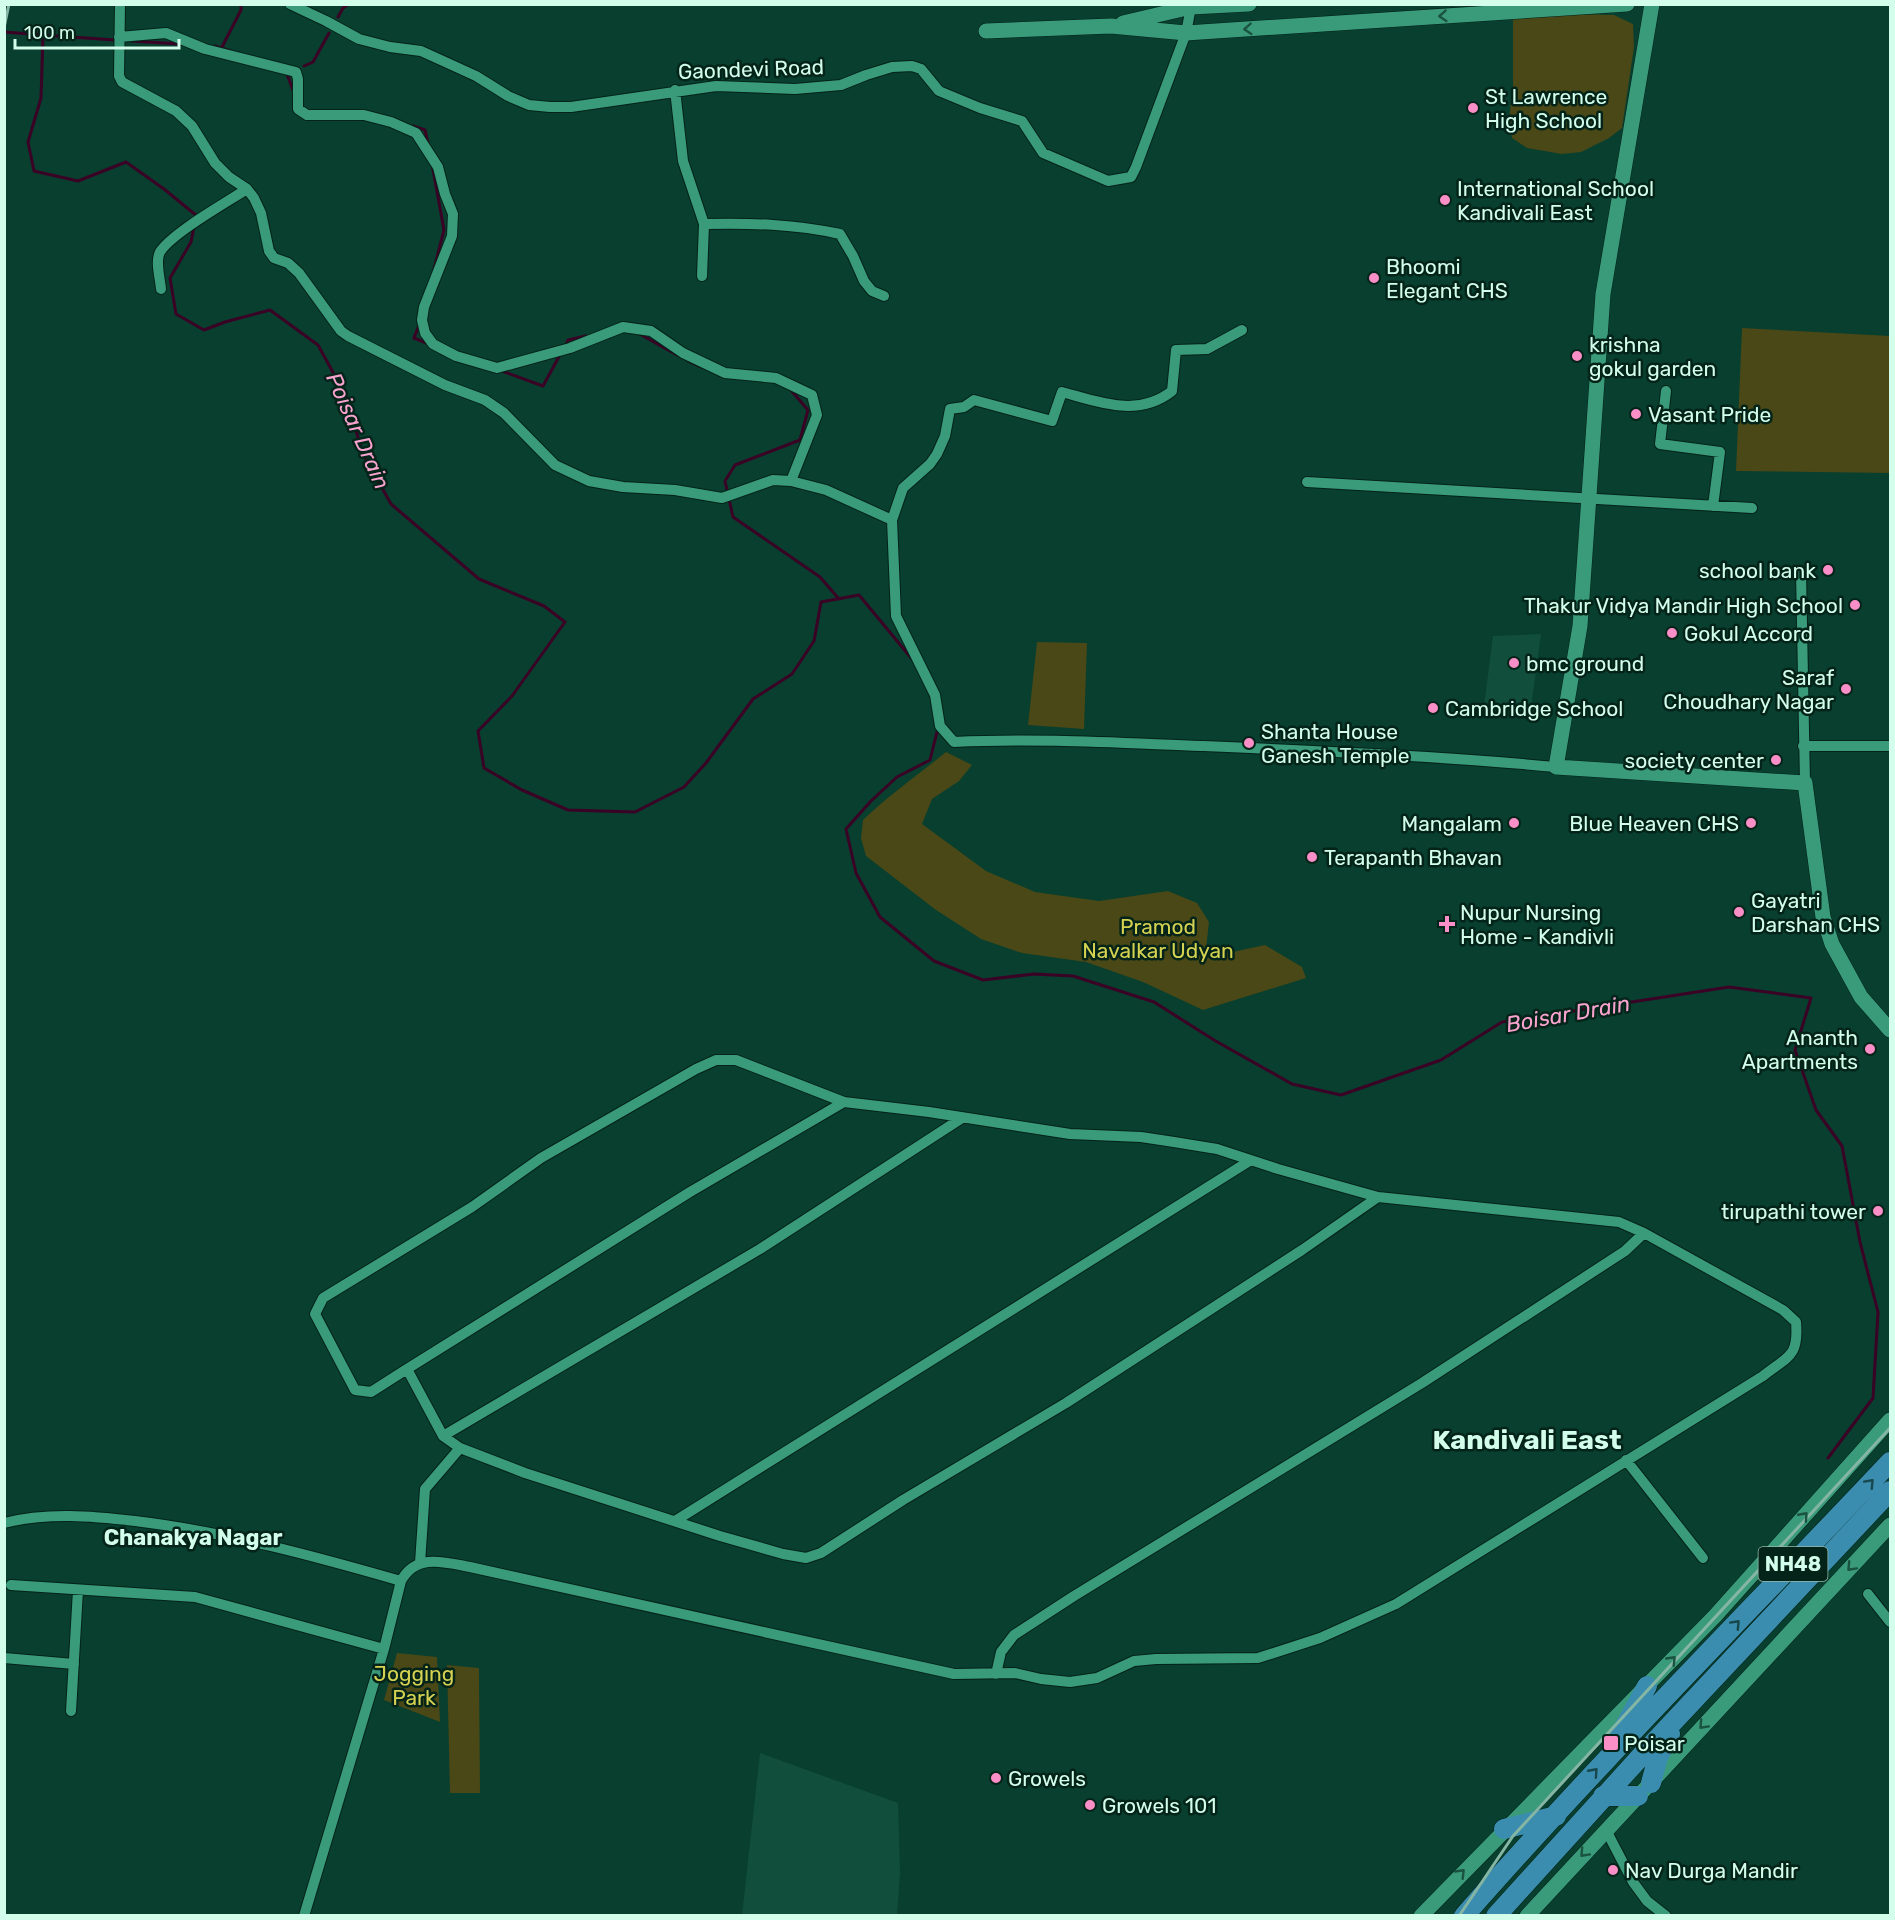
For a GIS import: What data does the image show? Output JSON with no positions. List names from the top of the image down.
{
  "streets": {
    "highway": ["NH48"],
    "street": ["Gaondevi Road"]
  },
  "districts": ["Kandivali East", "Chanakya Nagar"],
  "water": ["Poisar Drain", "Boisar Drain"],
  "parks": ["Pramod Navalkar Udyan", "Jogging Park"],
  "places": {
    "other": [
      "St Lawrence High School",
      "International School Kandivali East",
      "Bhoomi Elegant CHS",
      "krishna gokul garden",
      "Vasant Pride",
      "school bank",
      "Thakur Vidya Mandir High School",
      "Gokul Accord",
      "bmc ground",
      "Saraf Choudhary Nagar",
      "Cambridge School",
      "Shanta House Ganesh Temple",
      "society center",
      "Mangalam",
      "Blue Heaven CHS",
      "Terapanth Bhavan",
      "Gayatri Darshan CHS",
      "Ananth Apartments",
      "tirupathi tower",
      "Growels",
      "Growels 101",
      "Nav Durga Mandir"
    ],
    "health": ["Nupur Nursing Home - Kandivli"],
    "transit": ["Poisar"]
  },
  "scale_bar": "100 m"
}
